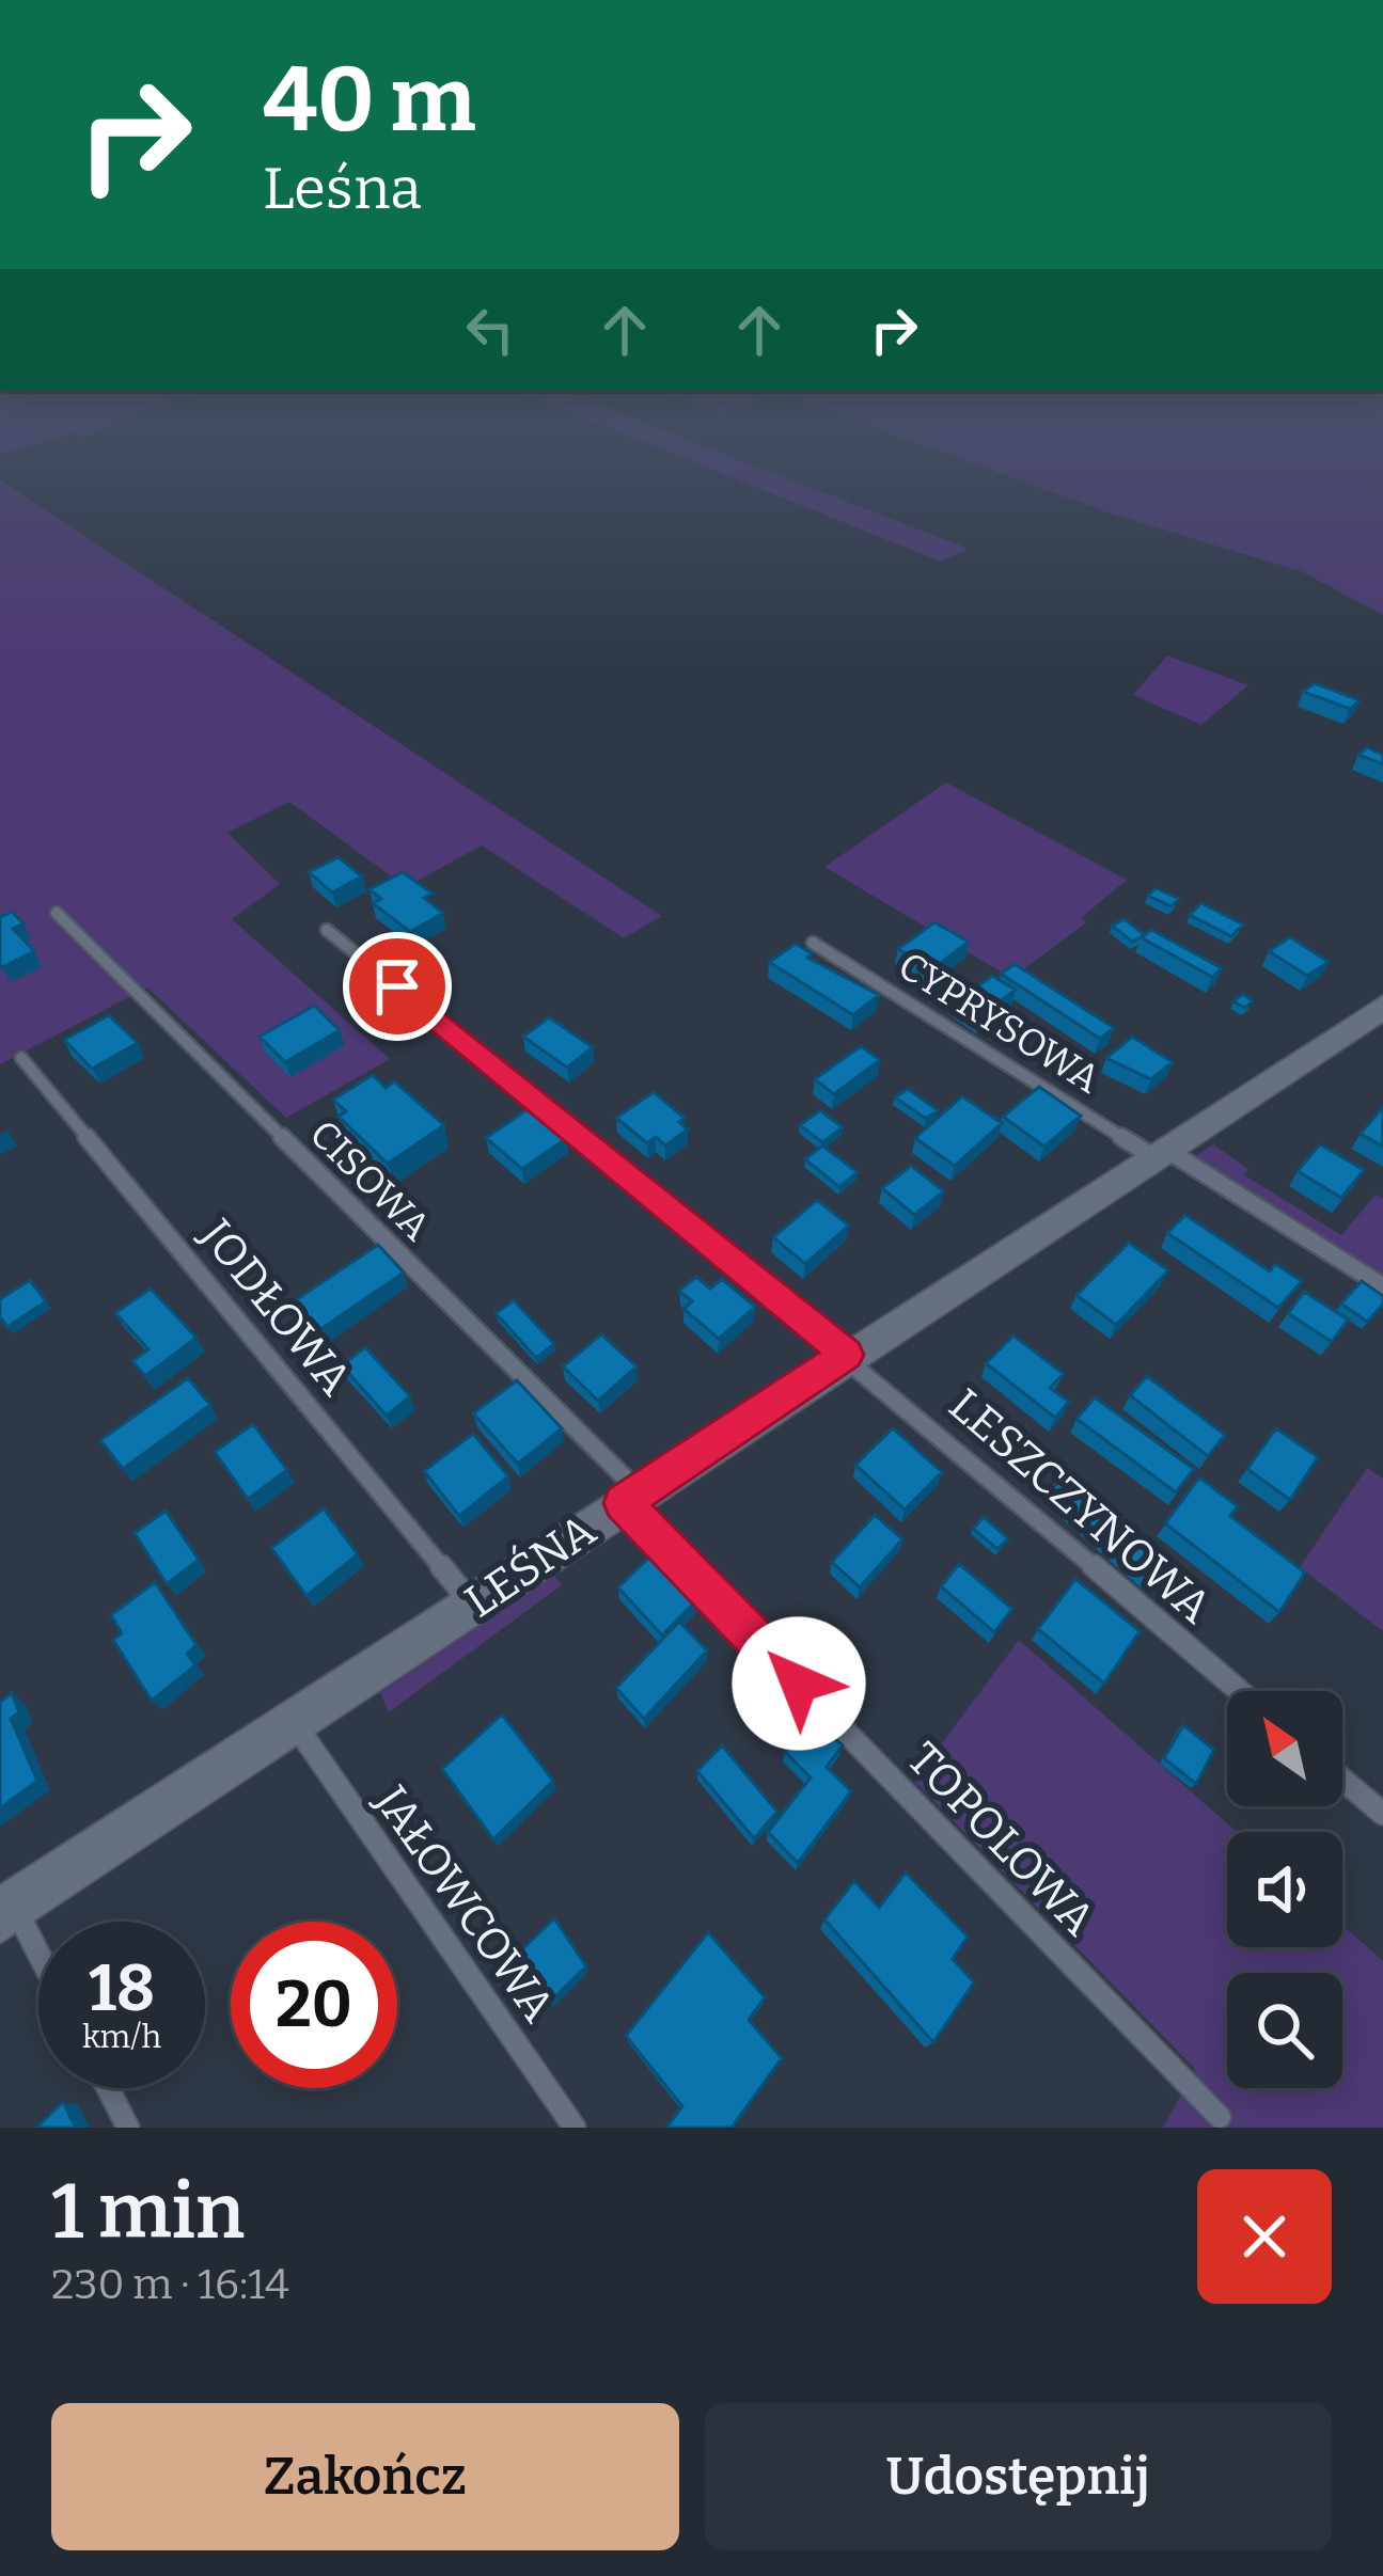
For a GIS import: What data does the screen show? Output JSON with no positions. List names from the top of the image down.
{
  "streets": {
    "street": ["LEŚNA"],
    "lane": [
      "CYPRYSOWA",
      "CISOWA",
      "JODŁOWA",
      "LESZCZYNOWA",
      "TOPOLOWA",
      "JAŁOWCOWA"
    ]
  },
  "crossings": [
    ["CYPRYSOWA", "LEŚNA"],
    ["CISOWA", "LEŚNA"],
    ["CISOWA", "TOPOLOWA"],
    ["JODŁOWA", "LEŚNA"],
    ["LESZCZYNOWA", "LEŚNA"],
    ["LEŚNA", "TOPOLOWA"],
    ["LEŚNA", "JAŁOWCOWA"]
  ],
  "north": "top left",
  "page": {
    "turn": ["40 m", "Leśna"],
    "speed": "18 km/h",
    "limit": "20",
    "heading": ["1 min", "230 m · 16:14"],
    "buttons": ["Zakończ", "Udostępnij"]
  }
}
